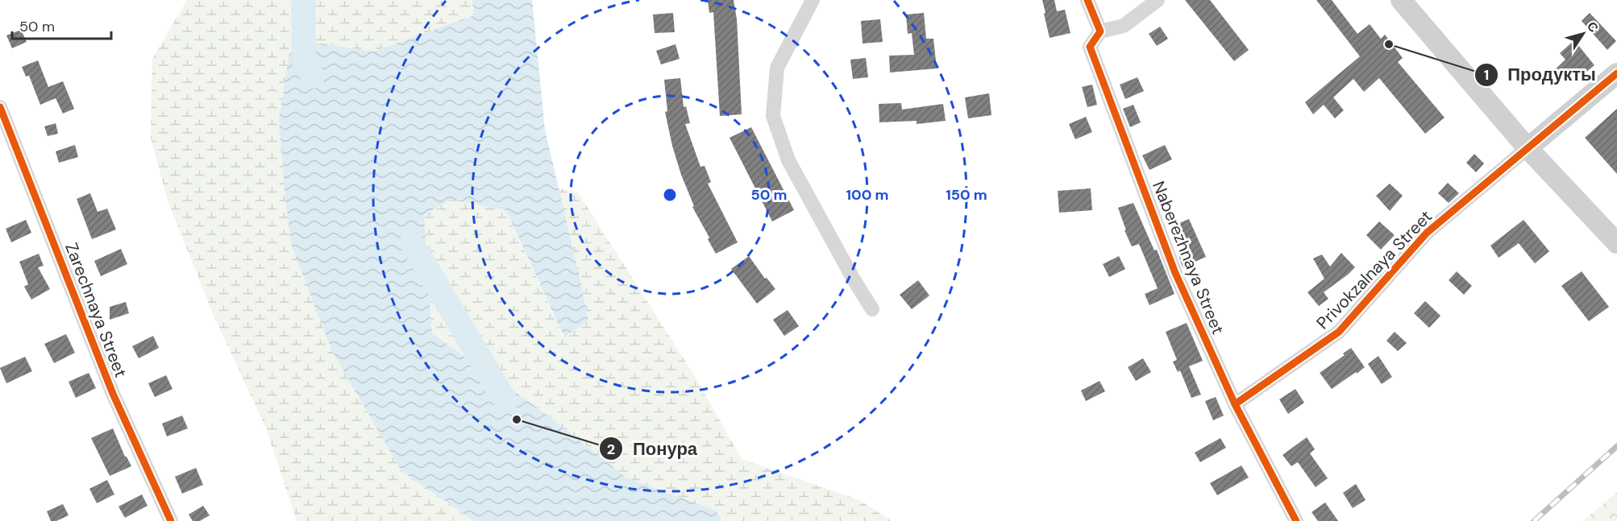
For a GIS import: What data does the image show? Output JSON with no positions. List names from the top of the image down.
{
  "streets": {
    "main road": ["Privokzalnaya Street"],
    "street": ["Naberezhnaya Street", "Zarechnaya Street"]
  },
  "crossings": [
    ["Naberezhnaya Street", "Privokzalnaya Street"]
  ],
  "places": ["Продукты", "Понура"],
  "scale_bar": "50 m",
  "north": "top right",
  "rings": ["50 m", "100 m", "150 m"]
}
